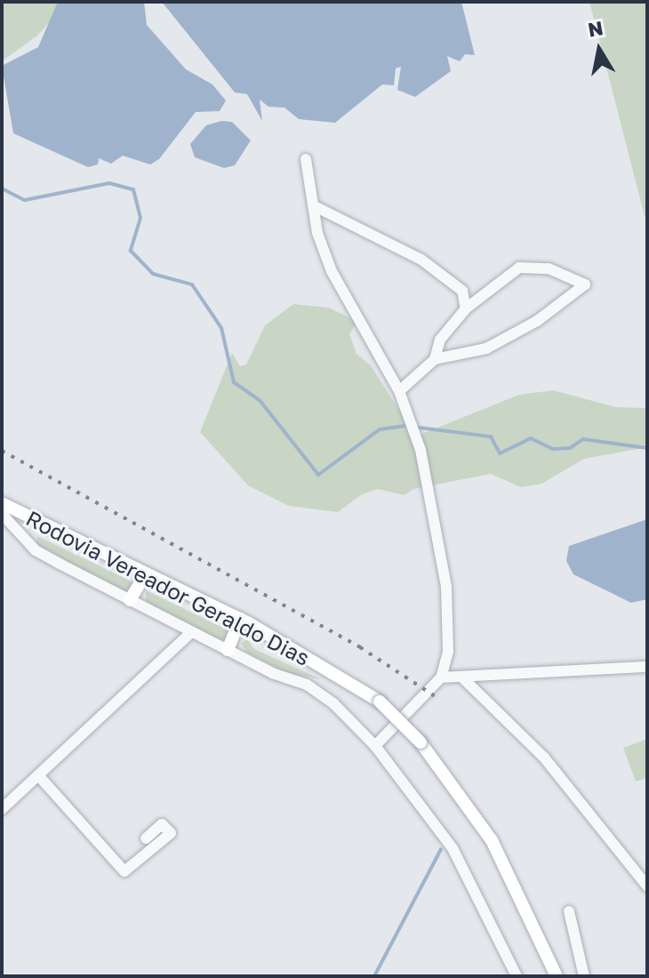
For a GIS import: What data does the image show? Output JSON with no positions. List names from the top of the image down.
{
  "streets": {
    "main road": ["Rodovia Vereador Geraldo Dias"]
  },
  "north": "top"
}
